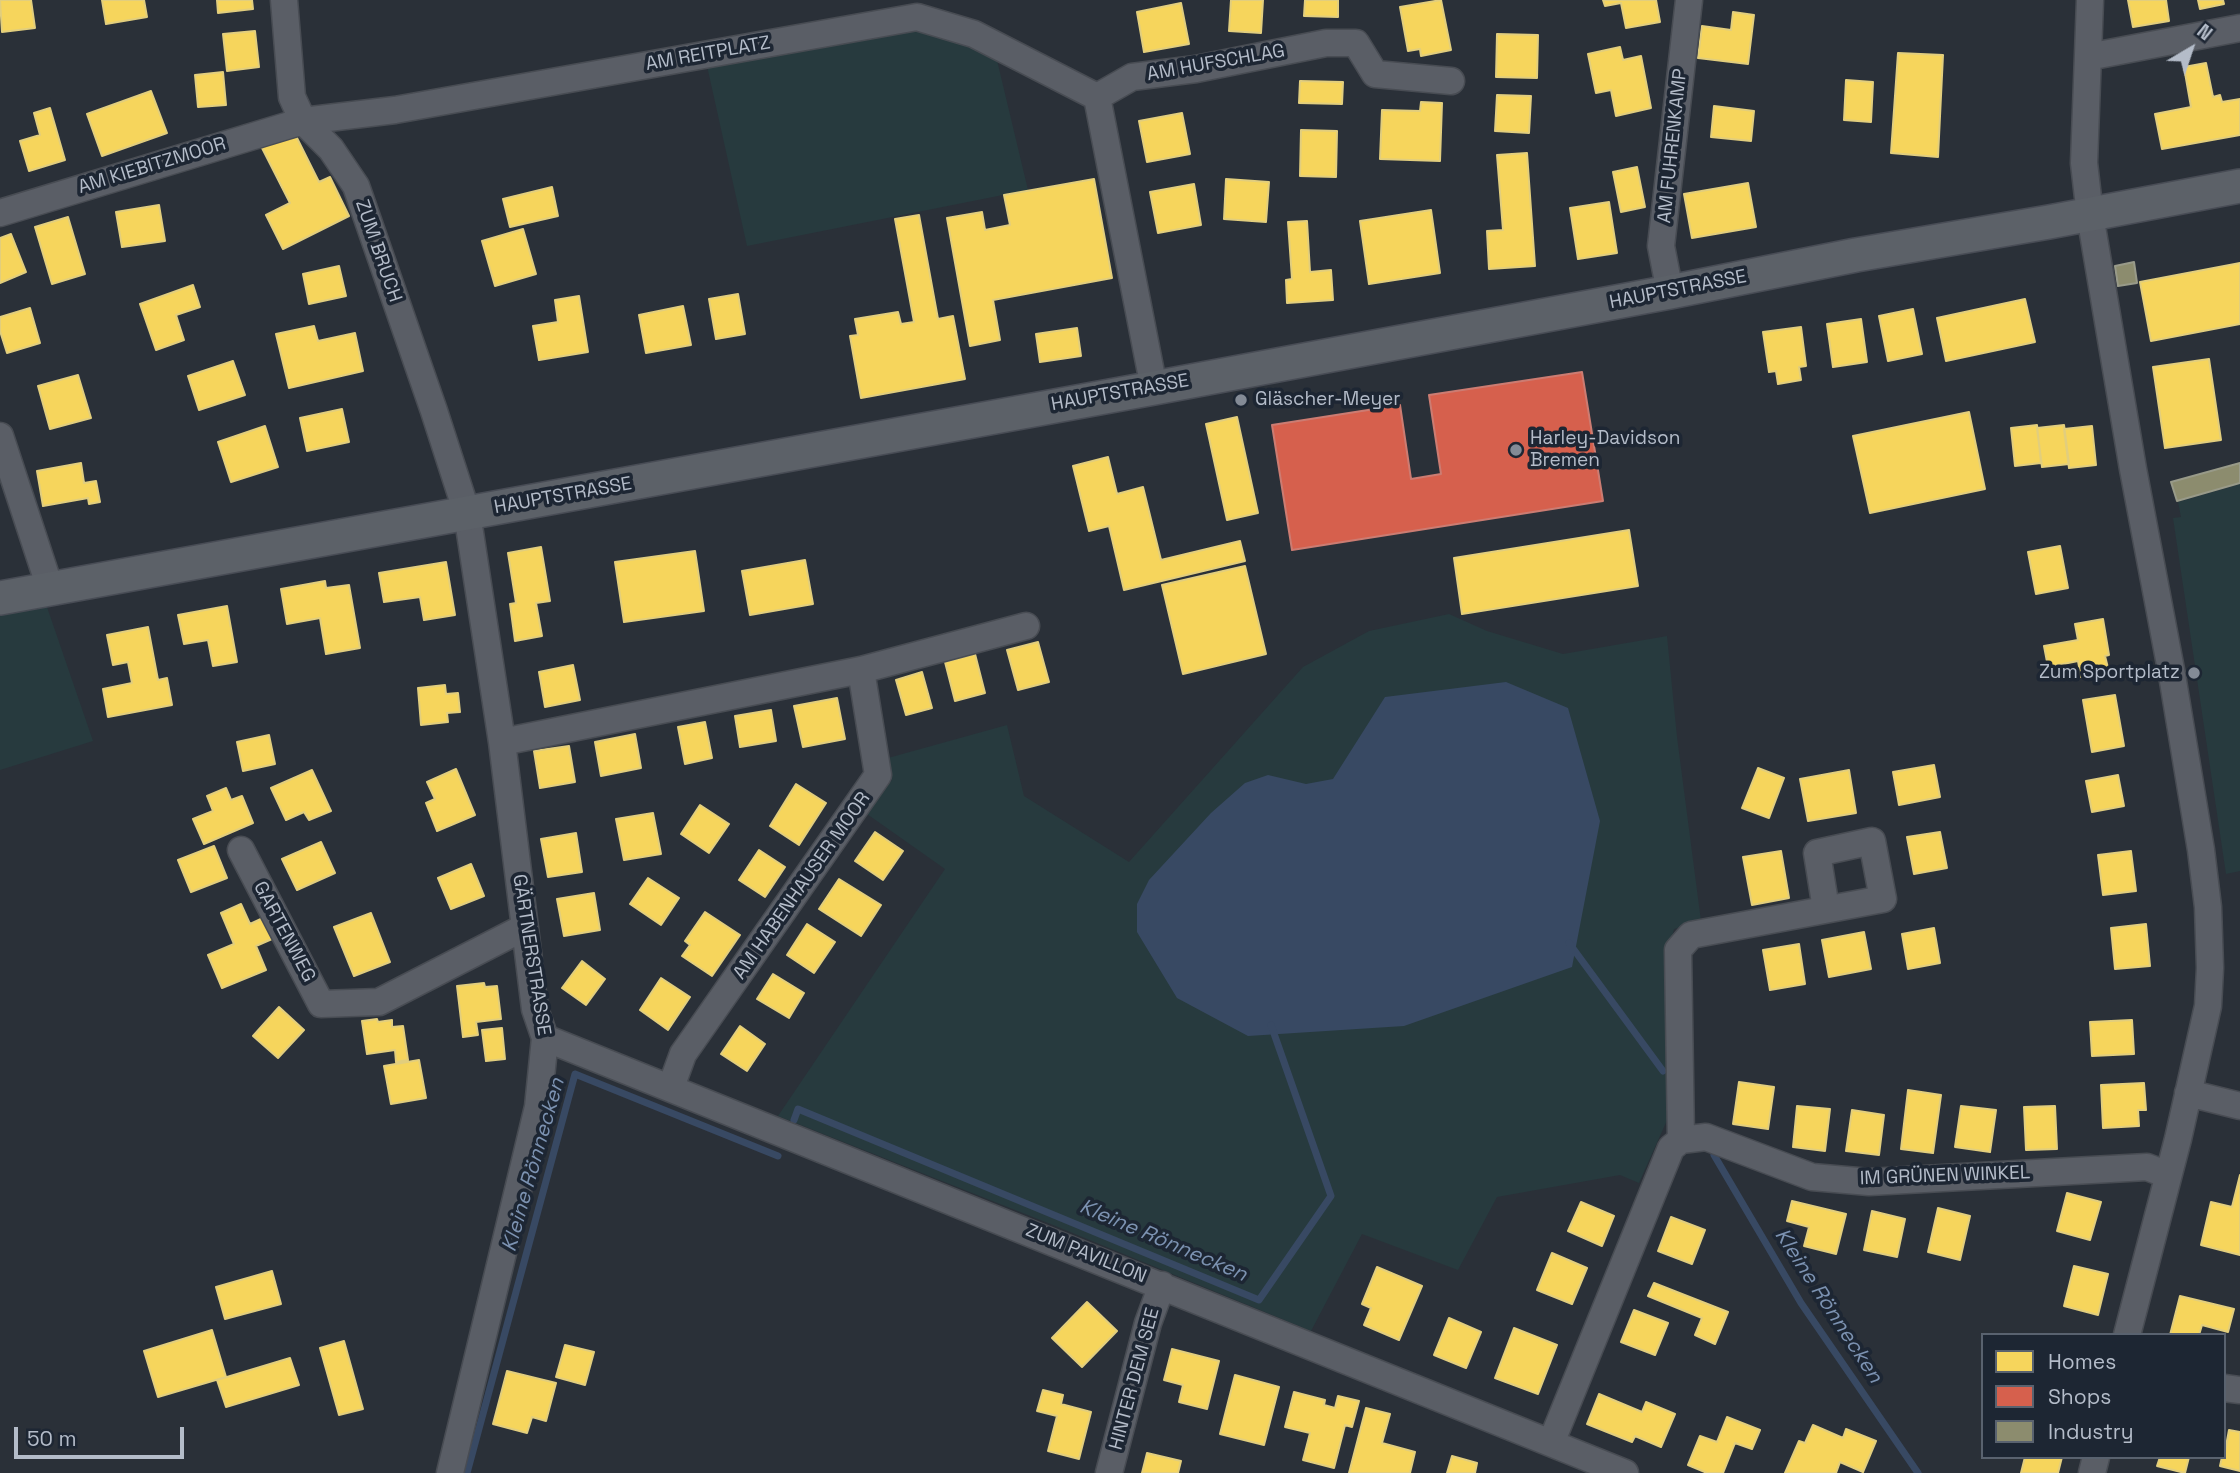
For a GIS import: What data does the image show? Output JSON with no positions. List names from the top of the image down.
{
  "streets": {
    "main road": ["HAUPTSTRASSE"],
    "street": [
      "AM REITPLATZ",
      "AM HUFSCHLAG",
      "AM FUHRENKAMP",
      "AM KIEBITZMOOR",
      "ZUM BRUCH",
      "AM HABENHAUSER MOOR",
      "GARTENWEG",
      "GÄRTNERSTRASSE",
      "IM GRÜNEN WINKEL",
      "ZUM PAVILLON",
      "HINTER DEM SEE"
    ]
  },
  "crossings": [
    ["AM REITPLATZ", "AM HUFSCHLAG"],
    ["AM REITPLATZ", "AM KIEBITZMOOR"],
    ["AM REITPLATZ", "ZUM BRUCH"],
    ["AM FUHRENKAMP", "HAUPTSTRASSE"],
    ["AM KIEBITZMOOR", "ZUM BRUCH"],
    ["ZUM BRUCH", "HAUPTSTRASSE"],
    ["ZUM BRUCH", "GÄRTNERSTRASSE"],
    ["HAUPTSTRASSE", "GÄRTNERSTRASSE"],
    ["AM HABENHAUSER MOOR", "ZUM PAVILLON"],
    ["GARTENWEG", "GÄRTNERSTRASSE"],
    ["GÄRTNERSTRASSE", "ZUM PAVILLON"],
    ["ZUM PAVILLON", "HINTER DEM SEE"]
  ],
  "water": ["Kleine Rönnecken"],
  "places": ["Gläscher-Meyer", "Harley-Davidson Bremen", "Zum Sportplatz"],
  "legend": ["Homes", "Shops", "Industry"],
  "scale_bar": "50 m",
  "north": "top right"
}
